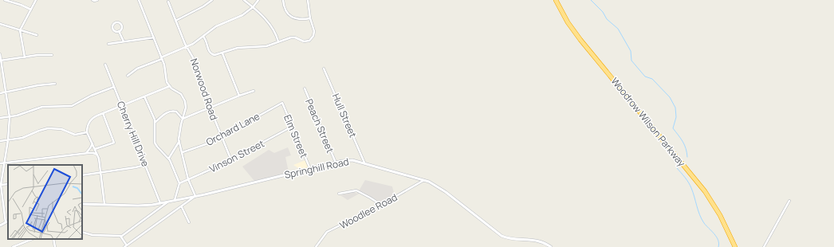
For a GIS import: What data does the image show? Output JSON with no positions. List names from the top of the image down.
{
  "streets": {
    "highway": ["Woodrow Wilson Parkway"],
    "street": [
      "Norwood Road",
      "Hull Street",
      "Peach Street",
      "Orchard Lane",
      "Cherry Hill Drive",
      "Elm Street",
      "Vinson Street",
      "Springhill Road",
      "Woodlee Road"
    ]
  },
  "crossings": [
    ["Norwood Road", "Orchard Lane"],
    ["Norwood Road", "Vinson Street"],
    ["Hull Street", "Springhill Road"],
    ["Peach Street", "Springhill Road"],
    ["Orchard Lane", "Elm Street"],
    ["Cherry Hill Drive", "Springhill Road"],
    ["Elm Street", "Vinson Street"],
    ["Elm Street", "Springhill Road"],
    ["Springhill Road", "Woodlee Road"]
  ]
}
